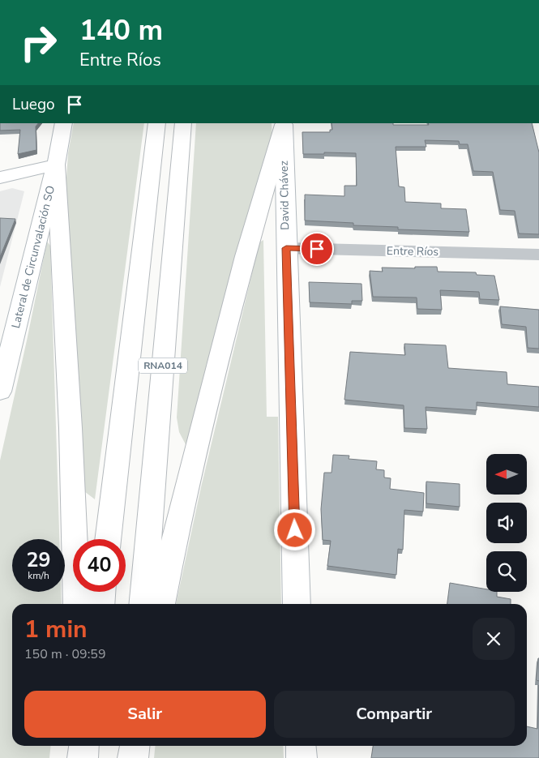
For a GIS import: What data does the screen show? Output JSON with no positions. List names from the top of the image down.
{
  "streets": {
    "main road": ["David Chávez", "Lateral de Circunvalación SO", "RNA014"],
    "street": ["Entre Ríos"]
  },
  "crossings": [
    ["David Chávez", "Entre Ríos"]
  ],
  "north": "left",
  "page": {
    "turn": ["140 m", "Entre Ríos"],
    "then": "Luego",
    "speed": "29 km/h",
    "limit": "40",
    "heading": ["1 min", "150 m · 09:59"],
    "buttons": ["Salir", "Compartir"]
  }
}
